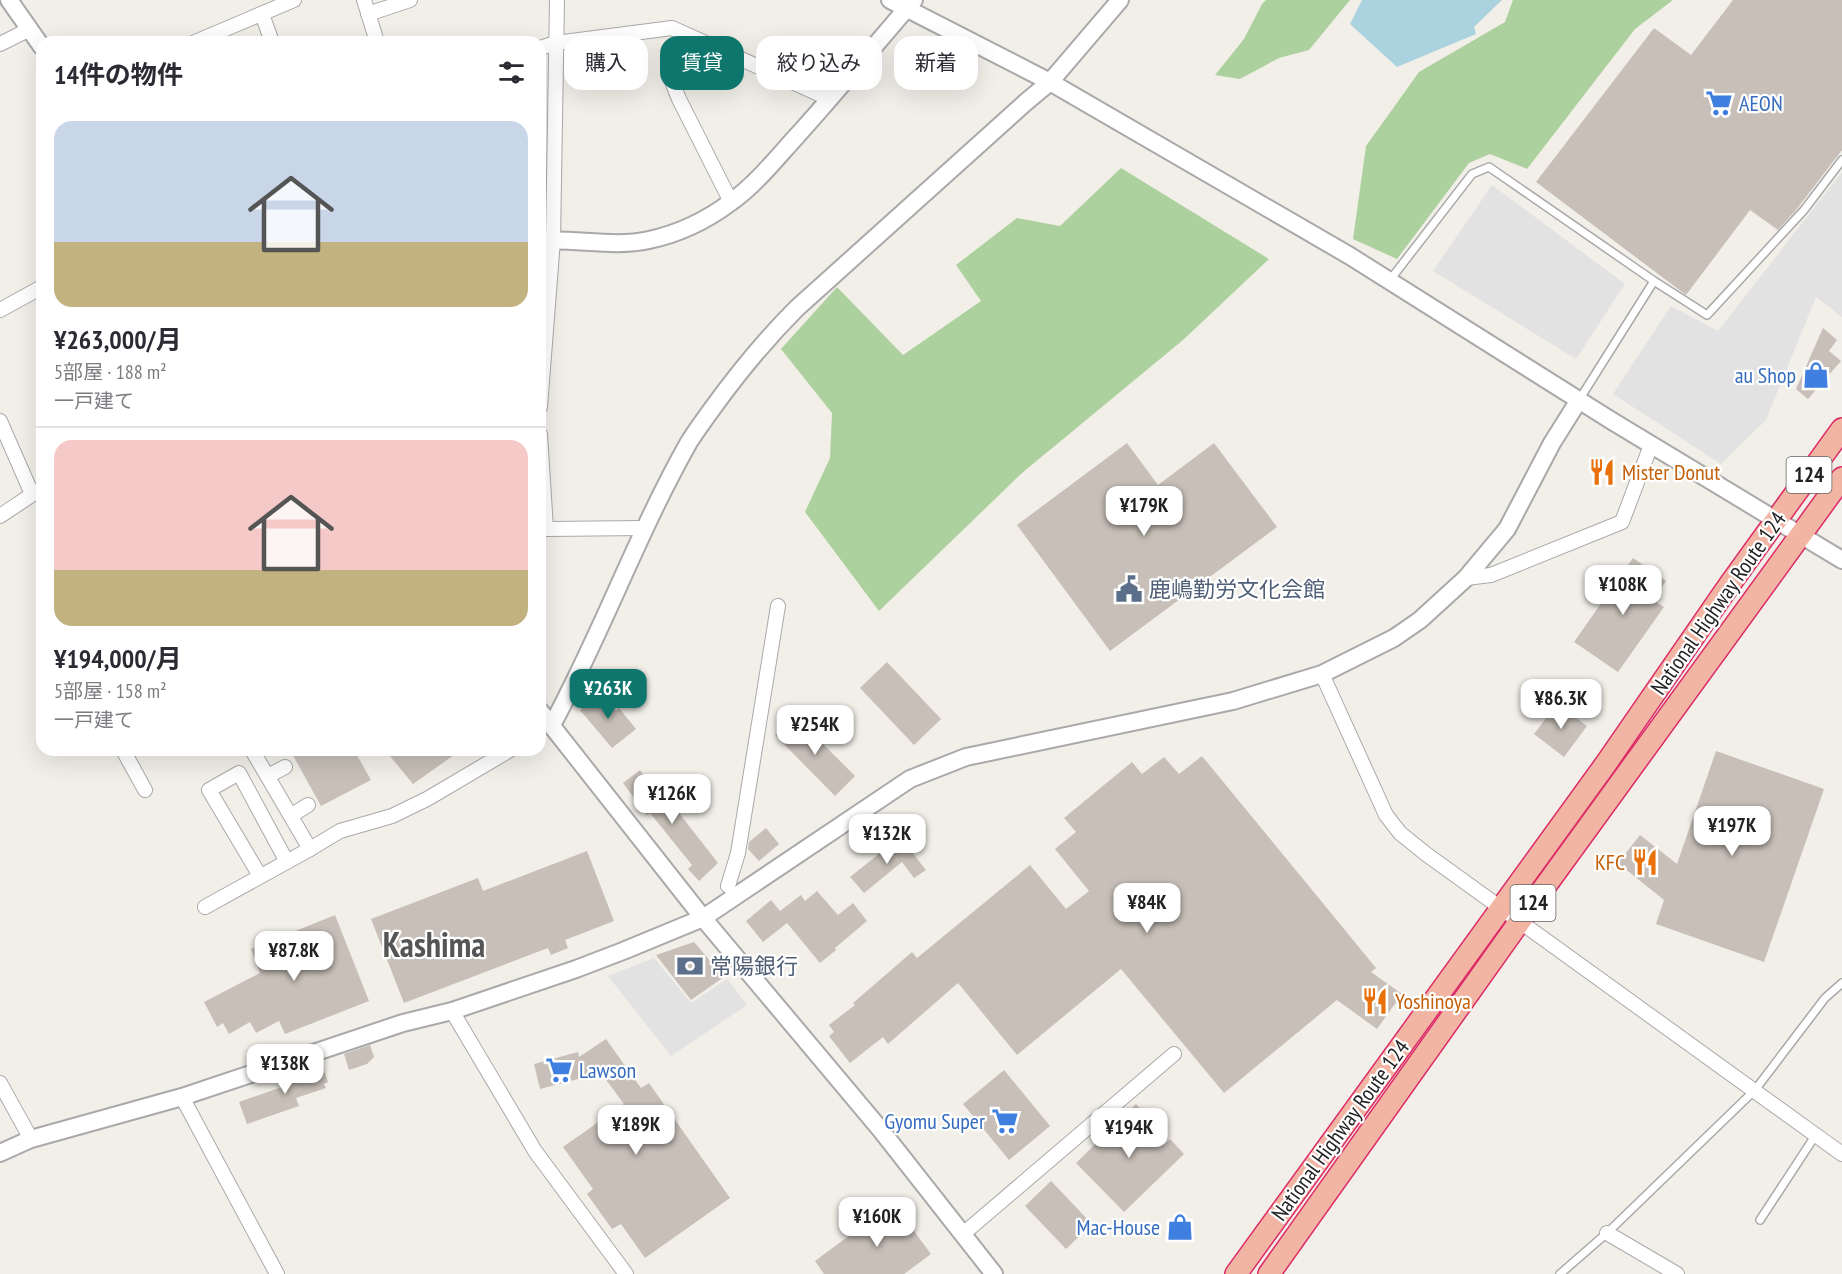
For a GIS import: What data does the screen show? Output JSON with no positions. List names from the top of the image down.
{
  "streets": {
    "highway": ["124", "National Highway Route 124"]
  },
  "districts": ["Kashima"],
  "places": {
    "supermarket": ["AEON", "Lawson", "Gyomu Super"],
    "shop": ["au Shop", "Mac-House"],
    "restaurant": ["Mister Donut", "KFC", "Yoshinoya"],
    "public building": ["鹿嶋勤労文化会館"],
    "bank": ["常陽銀行"]
  },
  "page": {
    "chip": [
      "購入",
      "賃貸",
      "絞り込み",
      "新着"
    ],
    "heading": "14件の物件",
    "list": [
      {
        "name": "¥263,000/月",
        "note": "5部屋 · 188 m² · 一戸建て"
      },
      {
        "name": "¥194,000/月",
        "note": "5部屋 · 158 m² · 一戸建て"
      }
    ],
    "price": [
      "¥179K",
      "¥108K",
      "¥263K",
      "¥86.3K",
      "¥254K",
      "¥126K",
      "¥197K",
      "¥132K",
      "¥84K",
      "¥87.8K",
      "¥138K",
      "¥189K",
      "¥194K",
      "¥160K"
    ]
  }
}
